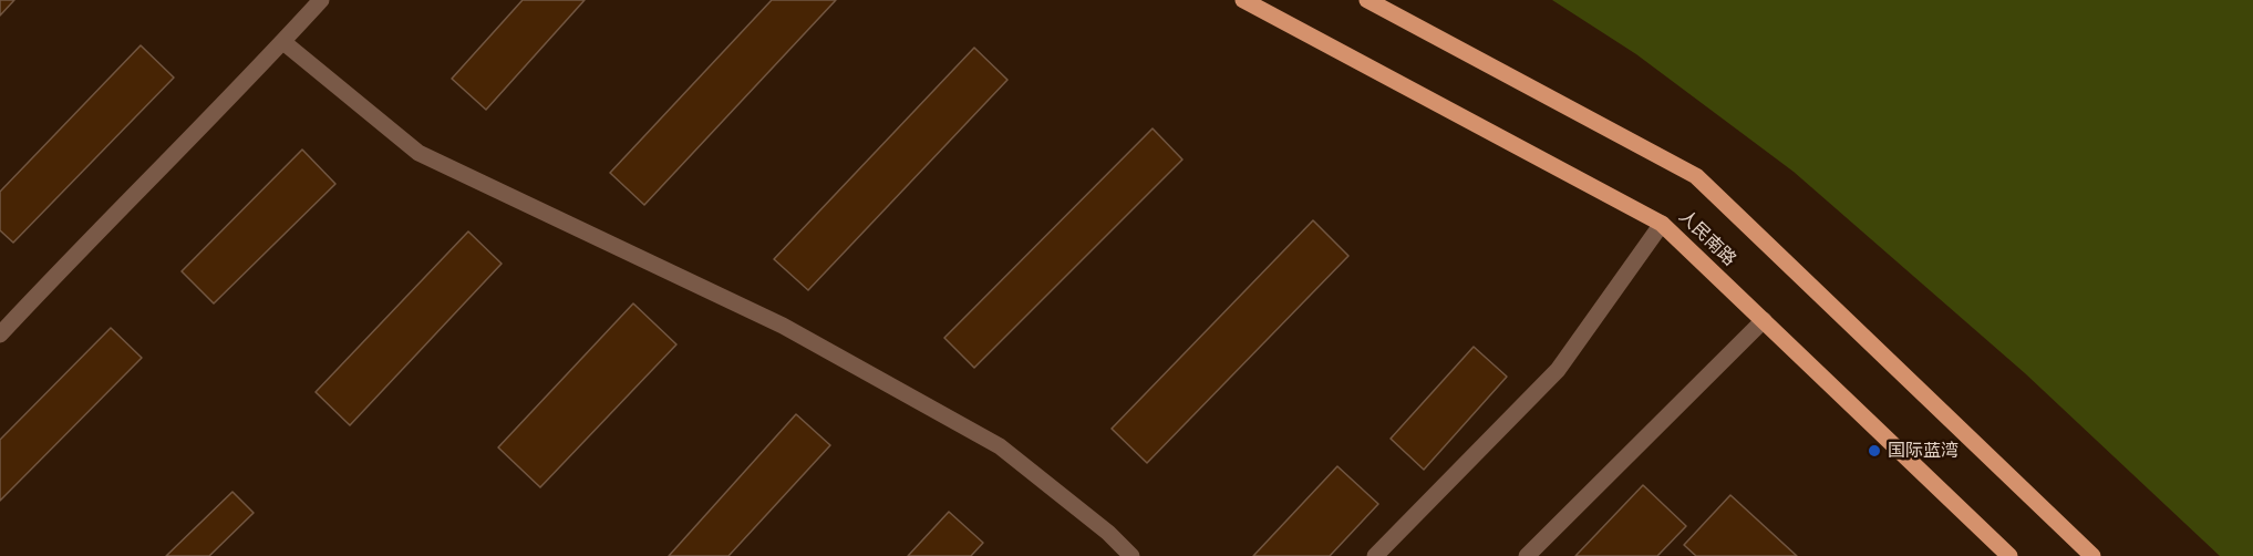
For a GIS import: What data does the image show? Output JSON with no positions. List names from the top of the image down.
{
  "streets": {
    "main road": ["人民南路"]
  },
  "places": ["国际蓝湾"]
}
